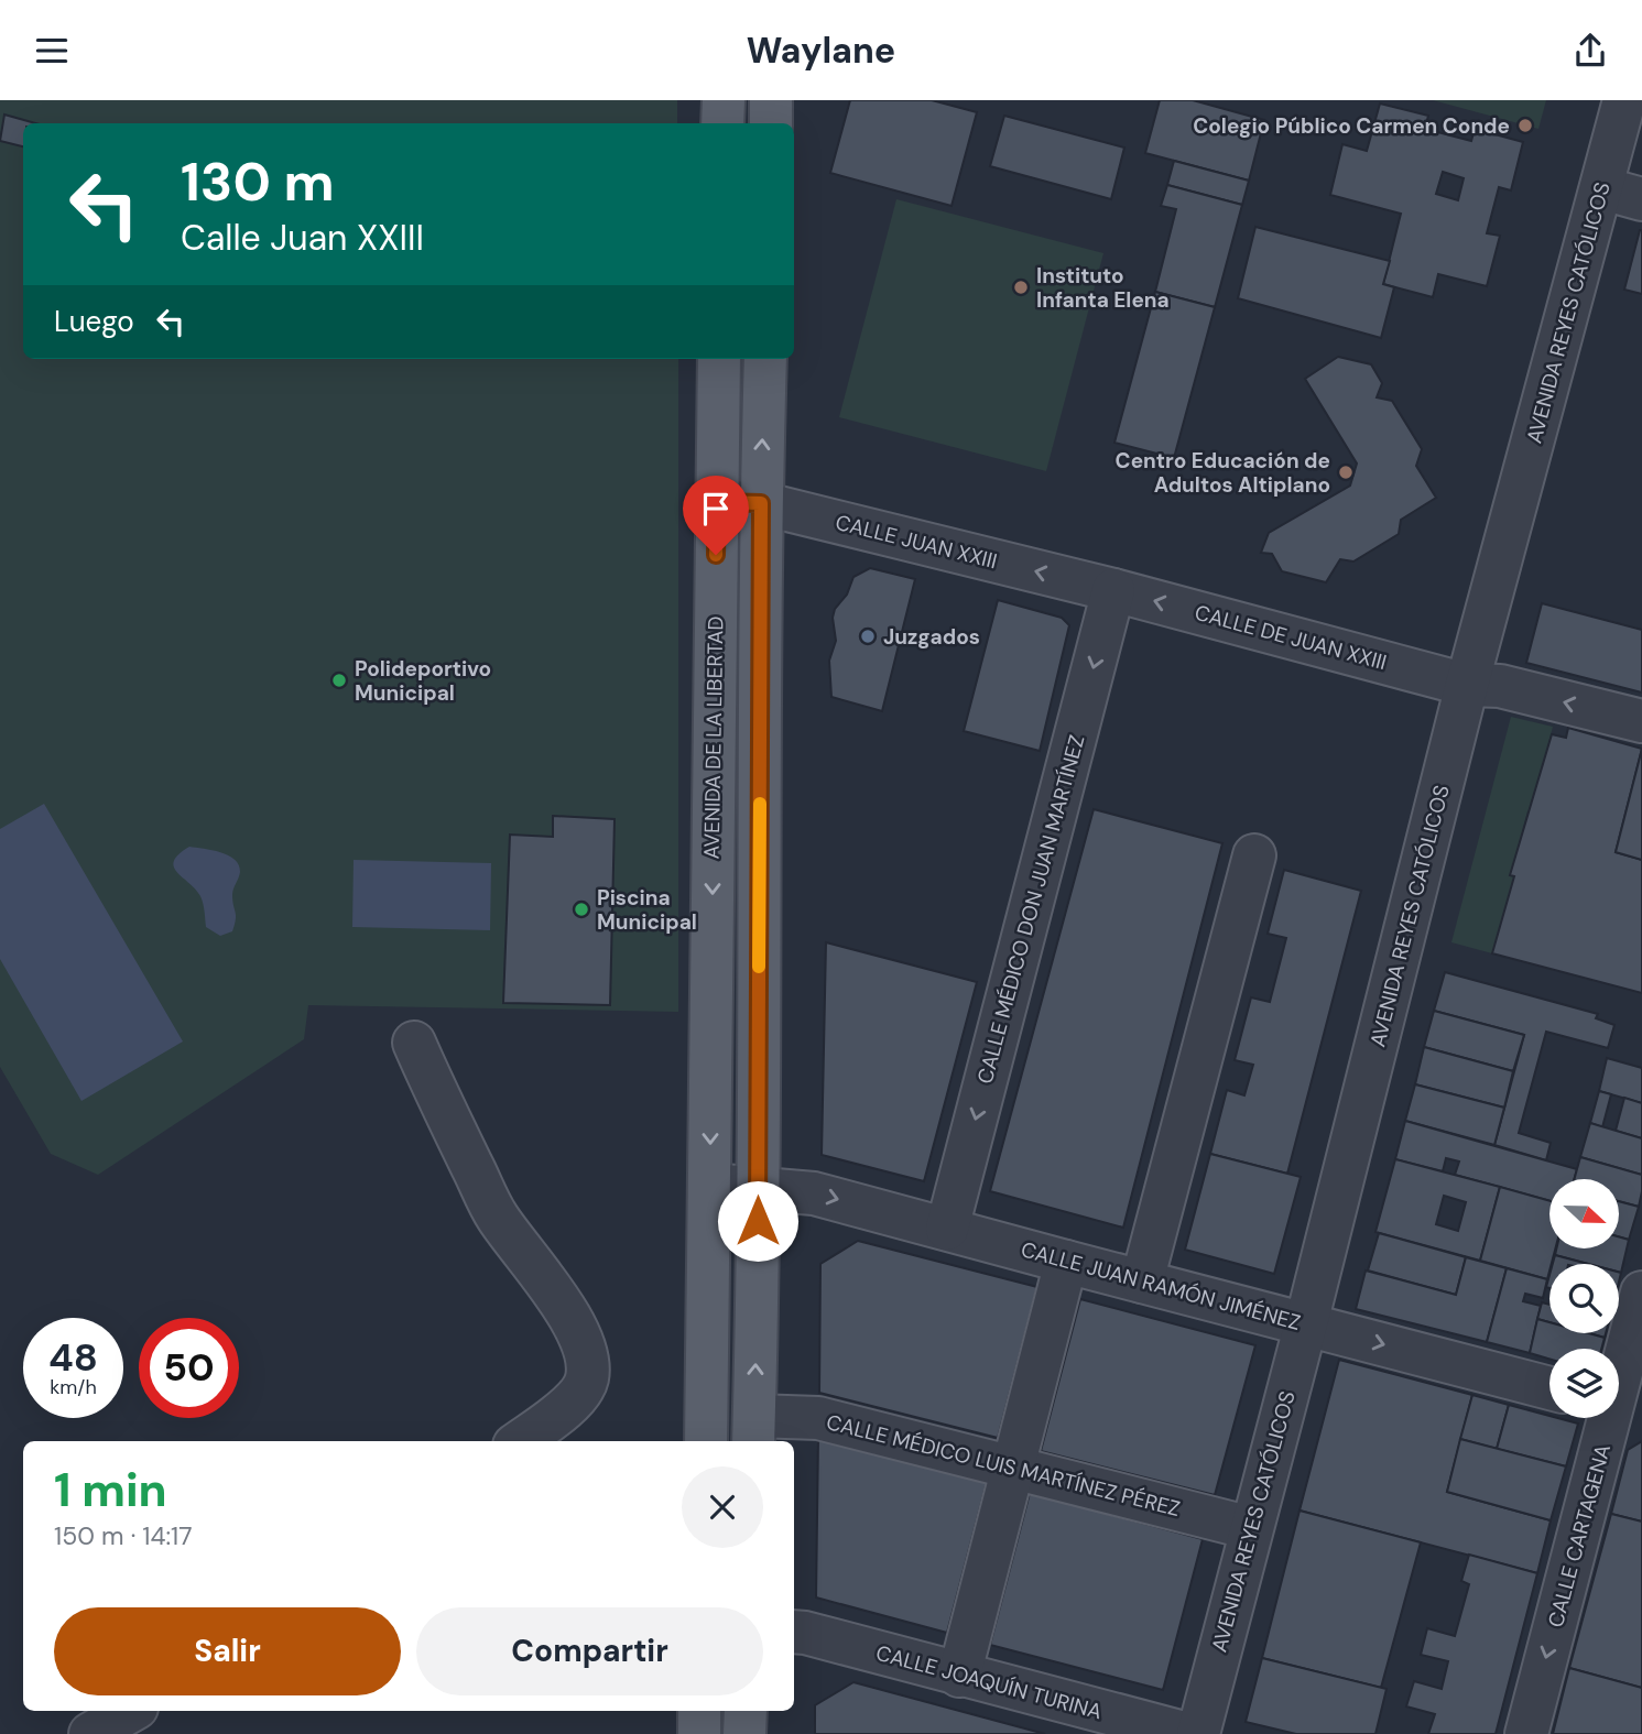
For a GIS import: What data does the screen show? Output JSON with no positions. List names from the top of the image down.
{
  "streets": {
    "main road": ["AVENIDA DE LA LIBERTAD"],
    "street": [
      "AVENIDA REYES CATÓLICOS",
      "CALLE JUAN XXIII",
      "CALLE DE JUAN XXIII",
      "CALLE MÉDICO DON JUAN MARTÍNEZ",
      "CALLE JUAN RAMÓN JIMÉNEZ",
      "CALLE MÉDICO LUIS MARTÍNEZ PÉREZ",
      "CALLE CARTAGENA",
      "CALLE JOAQUÍN TURINA"
    ]
  },
  "crossings": [
    ["AVENIDA REYES CATÓLICOS", "CALLE DE JUAN XXIII"],
    ["AVENIDA REYES CATÓLICOS", "CALLE JUAN RAMÓN JIMÉNEZ"],
    ["AVENIDA REYES CATÓLICOS", "CALLE MÉDICO LUIS MARTÍNEZ PÉREZ"],
    ["CALLE JUAN XXIII", "CALLE DE JUAN XXIII"],
    ["CALLE JUAN XXIII", "AVENIDA DE LA LIBERTAD"],
    ["CALLE JUAN XXIII", "CALLE MÉDICO DON JUAN MARTÍNEZ"],
    ["CALLE DE JUAN XXIII", "CALLE MÉDICO DON JUAN MARTÍNEZ"],
    ["AVENIDA DE LA LIBERTAD", "CALLE JUAN RAMÓN JIMÉNEZ"],
    ["CALLE MÉDICO DON JUAN MARTÍNEZ", "CALLE JUAN RAMÓN JIMÉNEZ"]
  ],
  "one_way": [
    "CALLE JUAN XXIII",
    "CALLE DE JUAN XXIII",
    "CALLE JUAN RAMÓN JIMÉNEZ",
    "CALLE CARTAGENA"
  ],
  "places": [
    "Colegio Público Carmen Conde",
    "Instituto Infanta Elena",
    "Centro Educación de Adultos Altiplano",
    "Juzgados",
    "Polideportivo Municipal",
    "Piscina Municipal"
  ],
  "north": "right",
  "page": {
    "header": "Waylane",
    "turn": ["130 m", "Calle Juan XXIII"],
    "then": "Luego",
    "speed": "48 km/h",
    "limit": "50",
    "heading": ["1 min", "150 m · 14:17"],
    "buttons": ["Salir", "Compartir"]
  }
}
